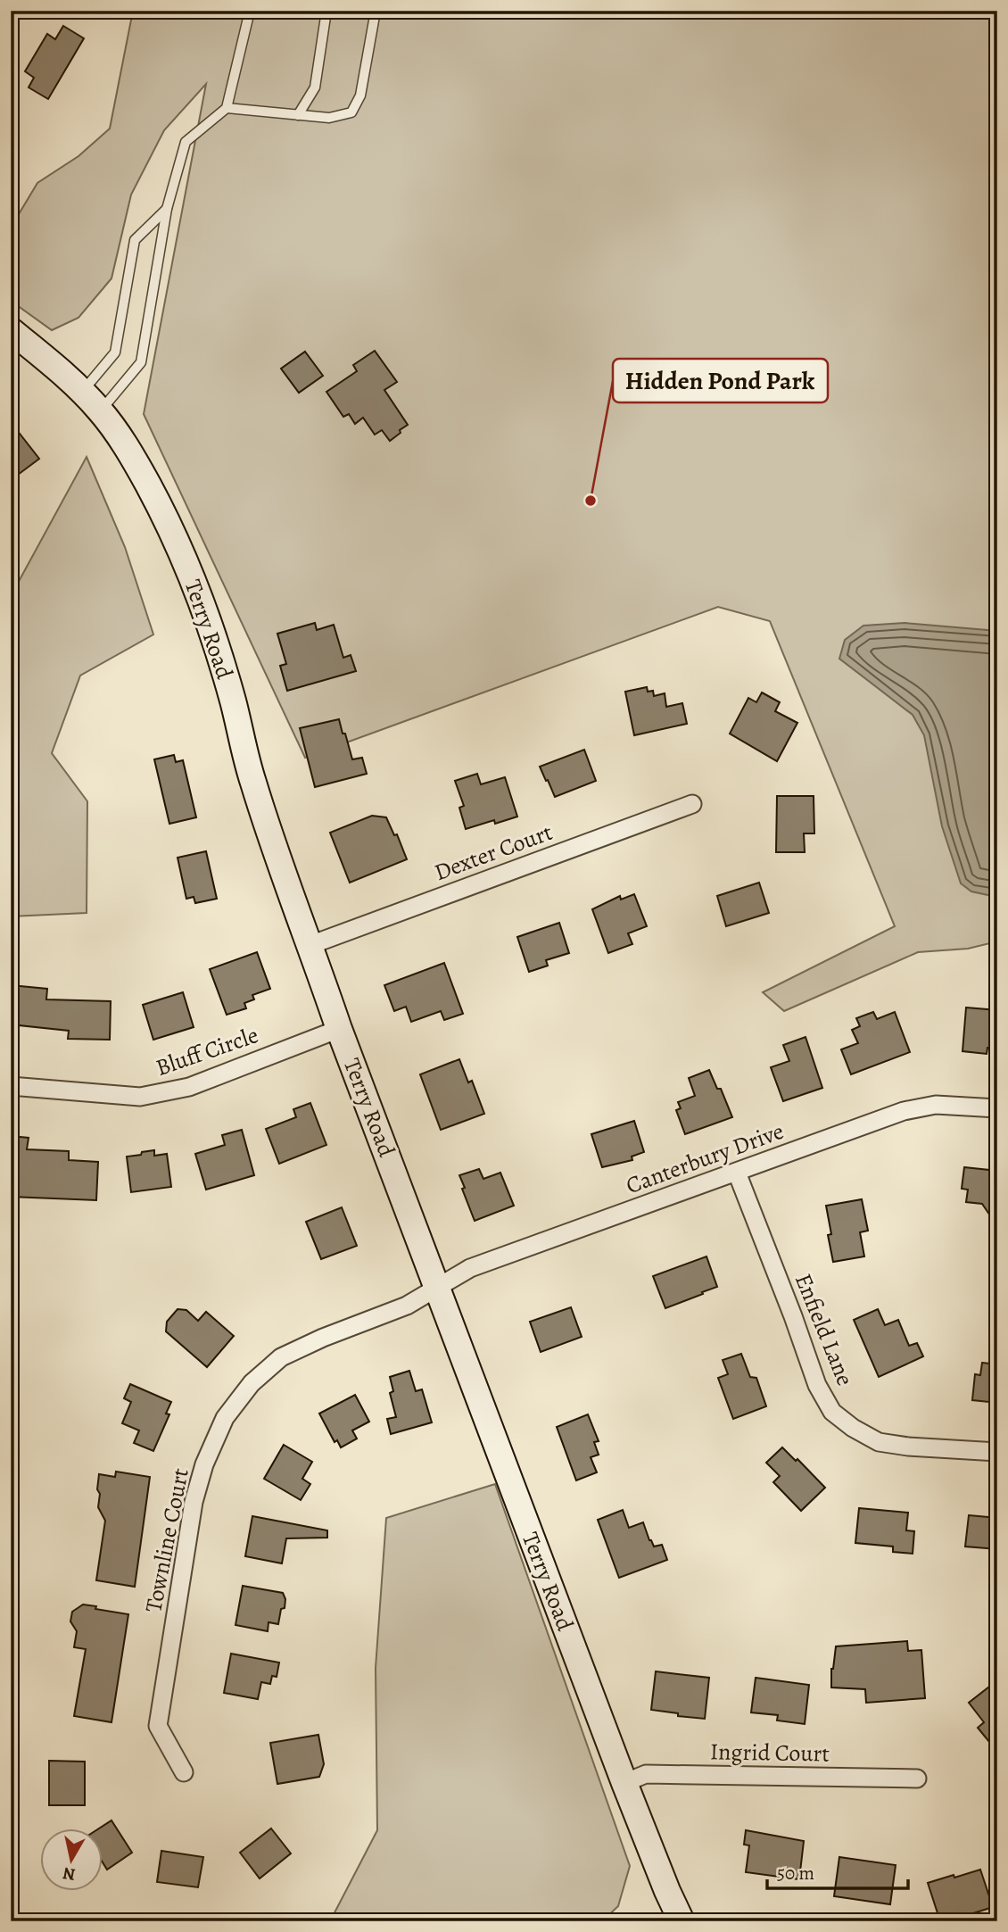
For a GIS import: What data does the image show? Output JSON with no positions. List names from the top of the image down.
{
  "streets": {
    "street": [
      "Terry Road",
      "Dexter Court",
      "Bluff Circle",
      "Canterbury Drive",
      "Enfield Lane",
      "Townline Court",
      "Ingrid Court"
    ]
  },
  "crossings": [
    ["Terry Road", "Dexter Court"],
    ["Terry Road", "Bluff Circle"],
    ["Terry Road", "Canterbury Drive"],
    ["Terry Road", "Townline Court"],
    ["Terry Road", "Ingrid Court"],
    ["Canterbury Drive", "Enfield Lane"],
    ["Canterbury Drive", "Townline Court"]
  ],
  "places": ["Hidden Pond Park"],
  "scale_bar": "50 m",
  "north": "bottom"
}
